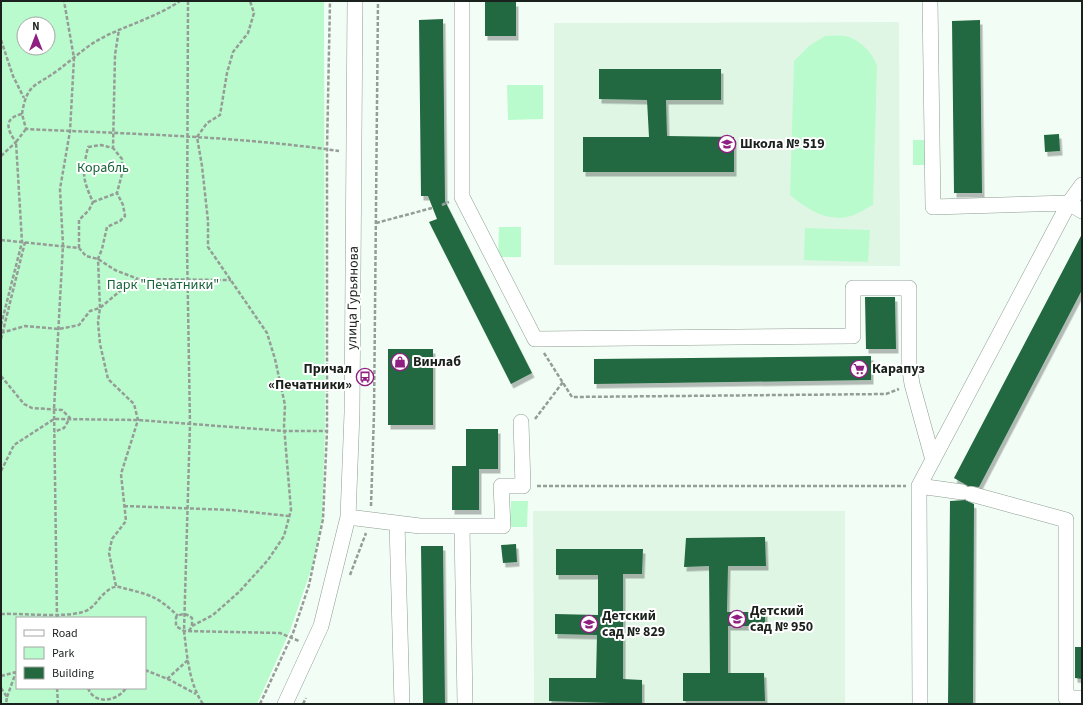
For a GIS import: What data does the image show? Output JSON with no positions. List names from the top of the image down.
{
  "streets": {
    "street": ["улица Гурьянова"]
  },
  "parks": ["Корабль", "Парк \"Печатники\""],
  "places": {
    "school or university": ["Школа № 519", "Детский сад № 950", "Детский сад № 829"],
    "shop": ["Винлаб"],
    "supermarket": ["Карапуз"],
    "bus stop": ["Причал «Печатники»"]
  },
  "legend": ["Road", "Park", "Building"],
  "north": "top"
}
